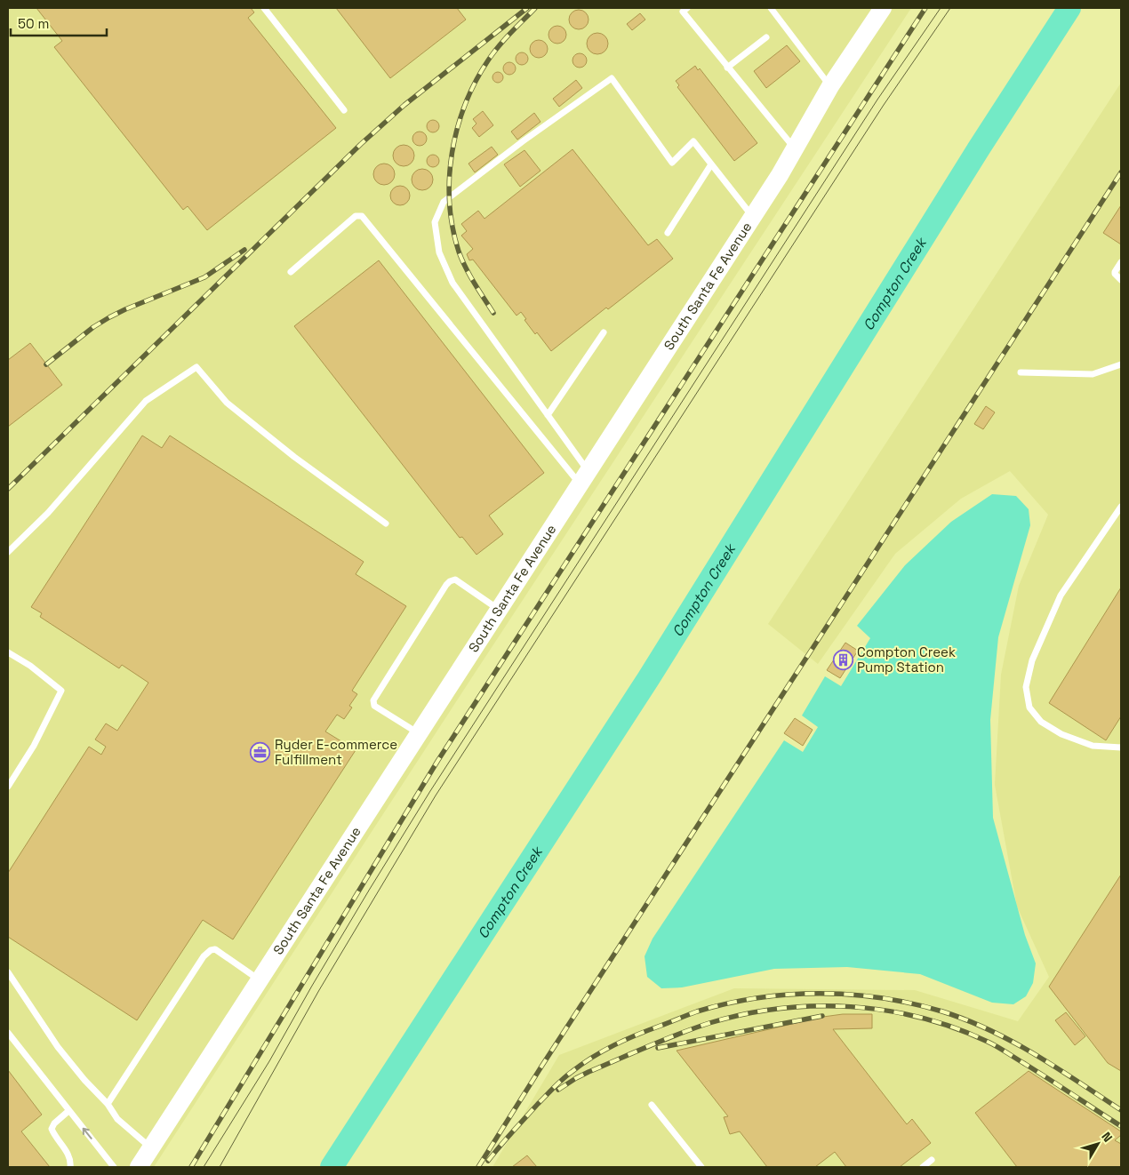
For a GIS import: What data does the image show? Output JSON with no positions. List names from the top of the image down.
{
  "streets": {
    "main road": ["South Santa Fe Avenue"]
  },
  "water": ["Compton Creek"],
  "places": {
    "building": ["Compton Creek Pump Station"],
    "office": ["Ryder E-commerce Fulfillment"]
  },
  "scale_bar": "50 m",
  "north": "top right"
}
